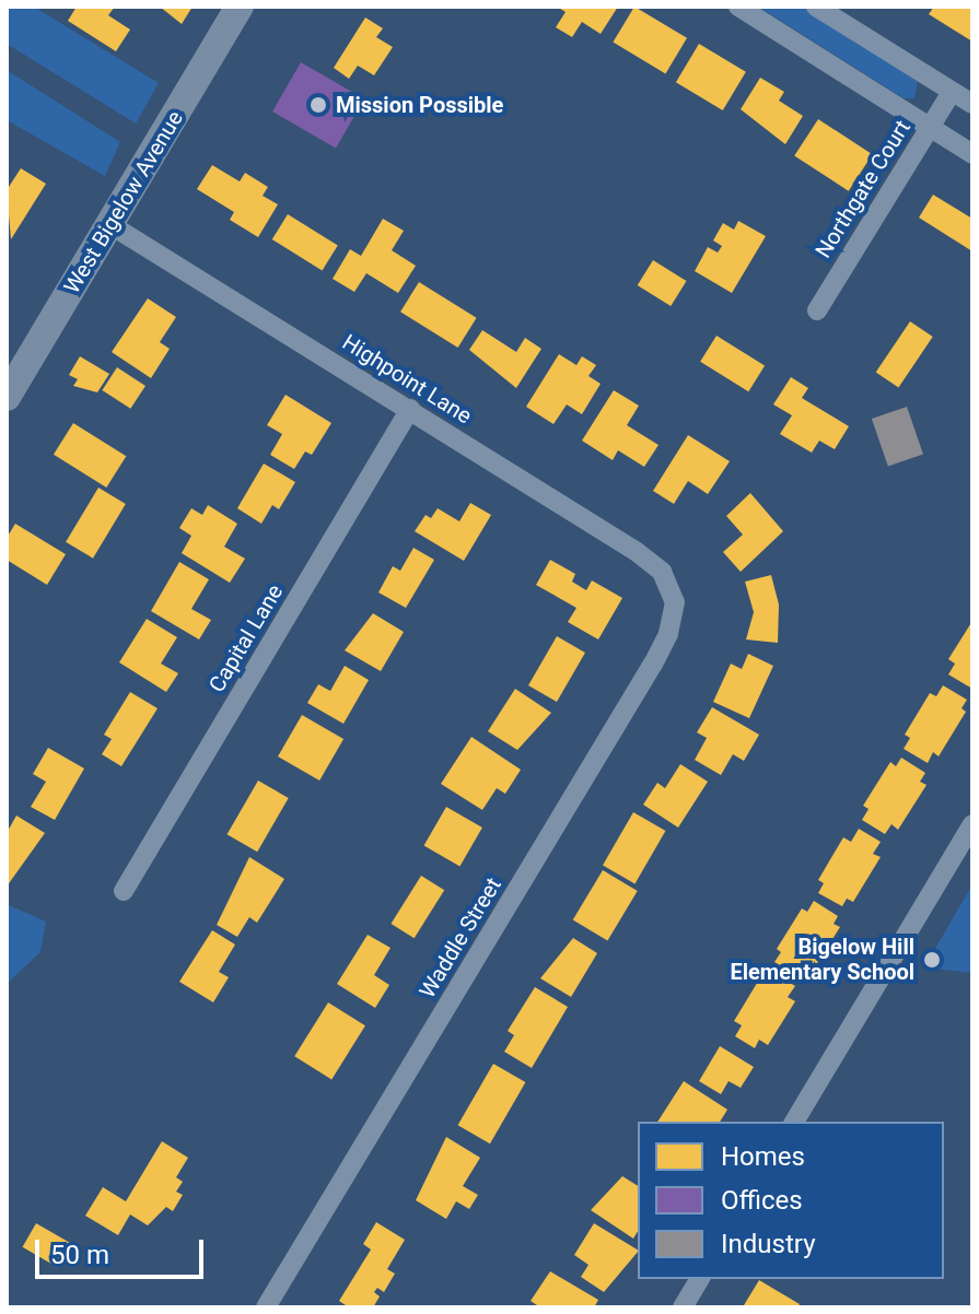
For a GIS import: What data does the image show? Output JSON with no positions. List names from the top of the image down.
{
  "streets": {
    "main road": ["West Bigelow Avenue"],
    "street": [
      "Northgate Court",
      "Highpoint Lane",
      "Capital Lane",
      "Waddle Street"
    ]
  },
  "crossings": [
    ["West Bigelow Avenue", "Highpoint Lane"],
    ["Highpoint Lane", "Capital Lane"],
    ["Highpoint Lane", "Waddle Street"]
  ],
  "places": ["Mission Possible", "Bigelow Hill Elementary School"],
  "legend": ["Homes", "Offices", "Industry"],
  "scale_bar": "50 m"
}
